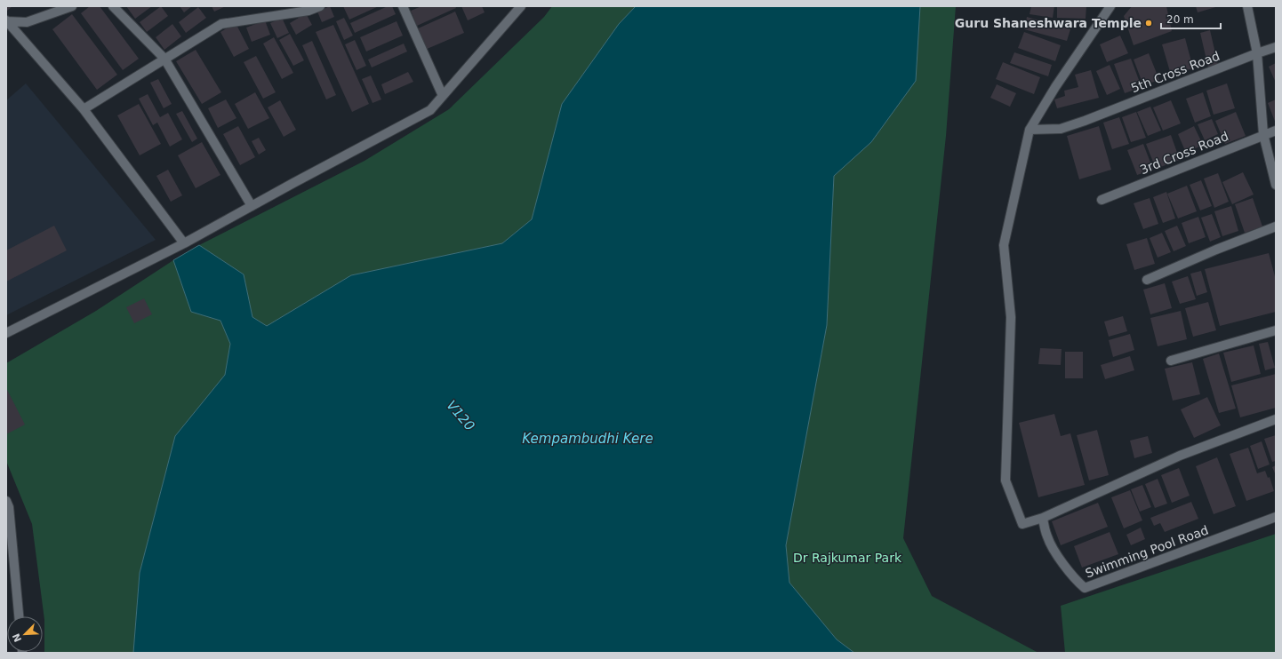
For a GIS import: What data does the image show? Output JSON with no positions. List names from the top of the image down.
{
  "streets": {
    "street": ["5th Cross Road", "3rd Cross Road", "Swimming Pool Road"]
  },
  "water": ["V120", "Kempambudhi Kere"],
  "parks": ["Dr Rajkumar Park"],
  "places": ["Guru Shaneshwara Temple"],
  "scale_bar": "20 m",
  "north": "bottom left"
}
